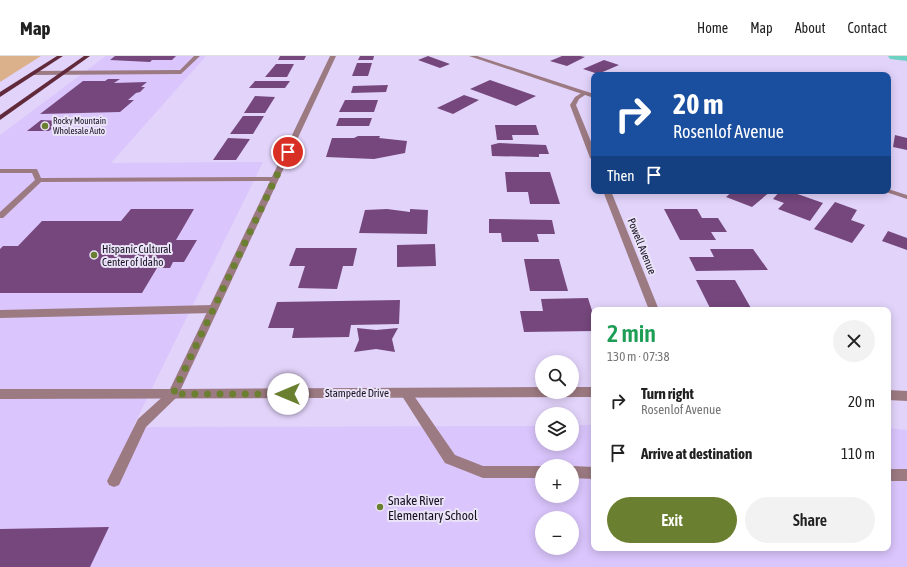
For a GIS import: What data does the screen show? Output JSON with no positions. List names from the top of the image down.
{
  "streets": {
    "street": ["Powell Avenue", "Stampede Drive"]
  },
  "places": ["Rocky Mountain Wholesale Auto", "Hispanic Cultural Center of Idaho", "Snake River Elementary School"],
  "page": {
    "header": "Map",
    "nav": [
      "Home",
      "Map",
      "About",
      "Contact"
    ],
    "turn": ["20 m", "Rosenlof Avenue"],
    "then": "Then",
    "heading": ["2 min", "130 m · 07:38"],
    "map_buttons": ["+", "−"],
    "list": [
      {
        "name": "Turn right",
        "note": "Rosenlof Avenue",
        "value": "20 m"
      },
      {
        "name": "Arrive at destination",
        "value": "110 m"
      }
    ],
    "buttons": ["Exit", "Share"]
  }
}
